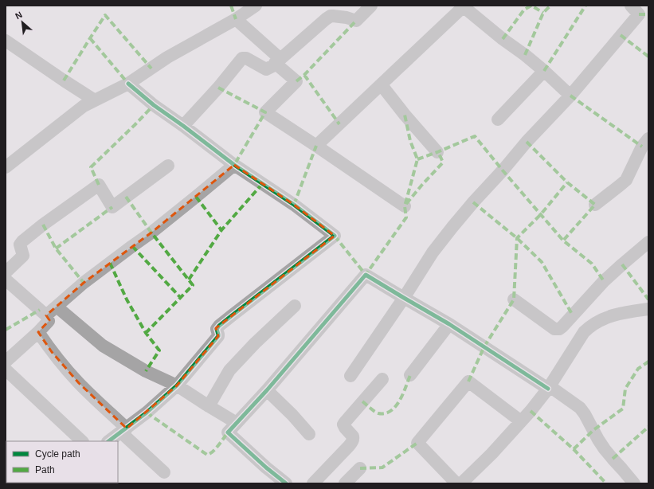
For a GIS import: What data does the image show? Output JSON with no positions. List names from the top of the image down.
{
  "legend": ["Cycle path", "Path"],
  "north": "top left"
}
